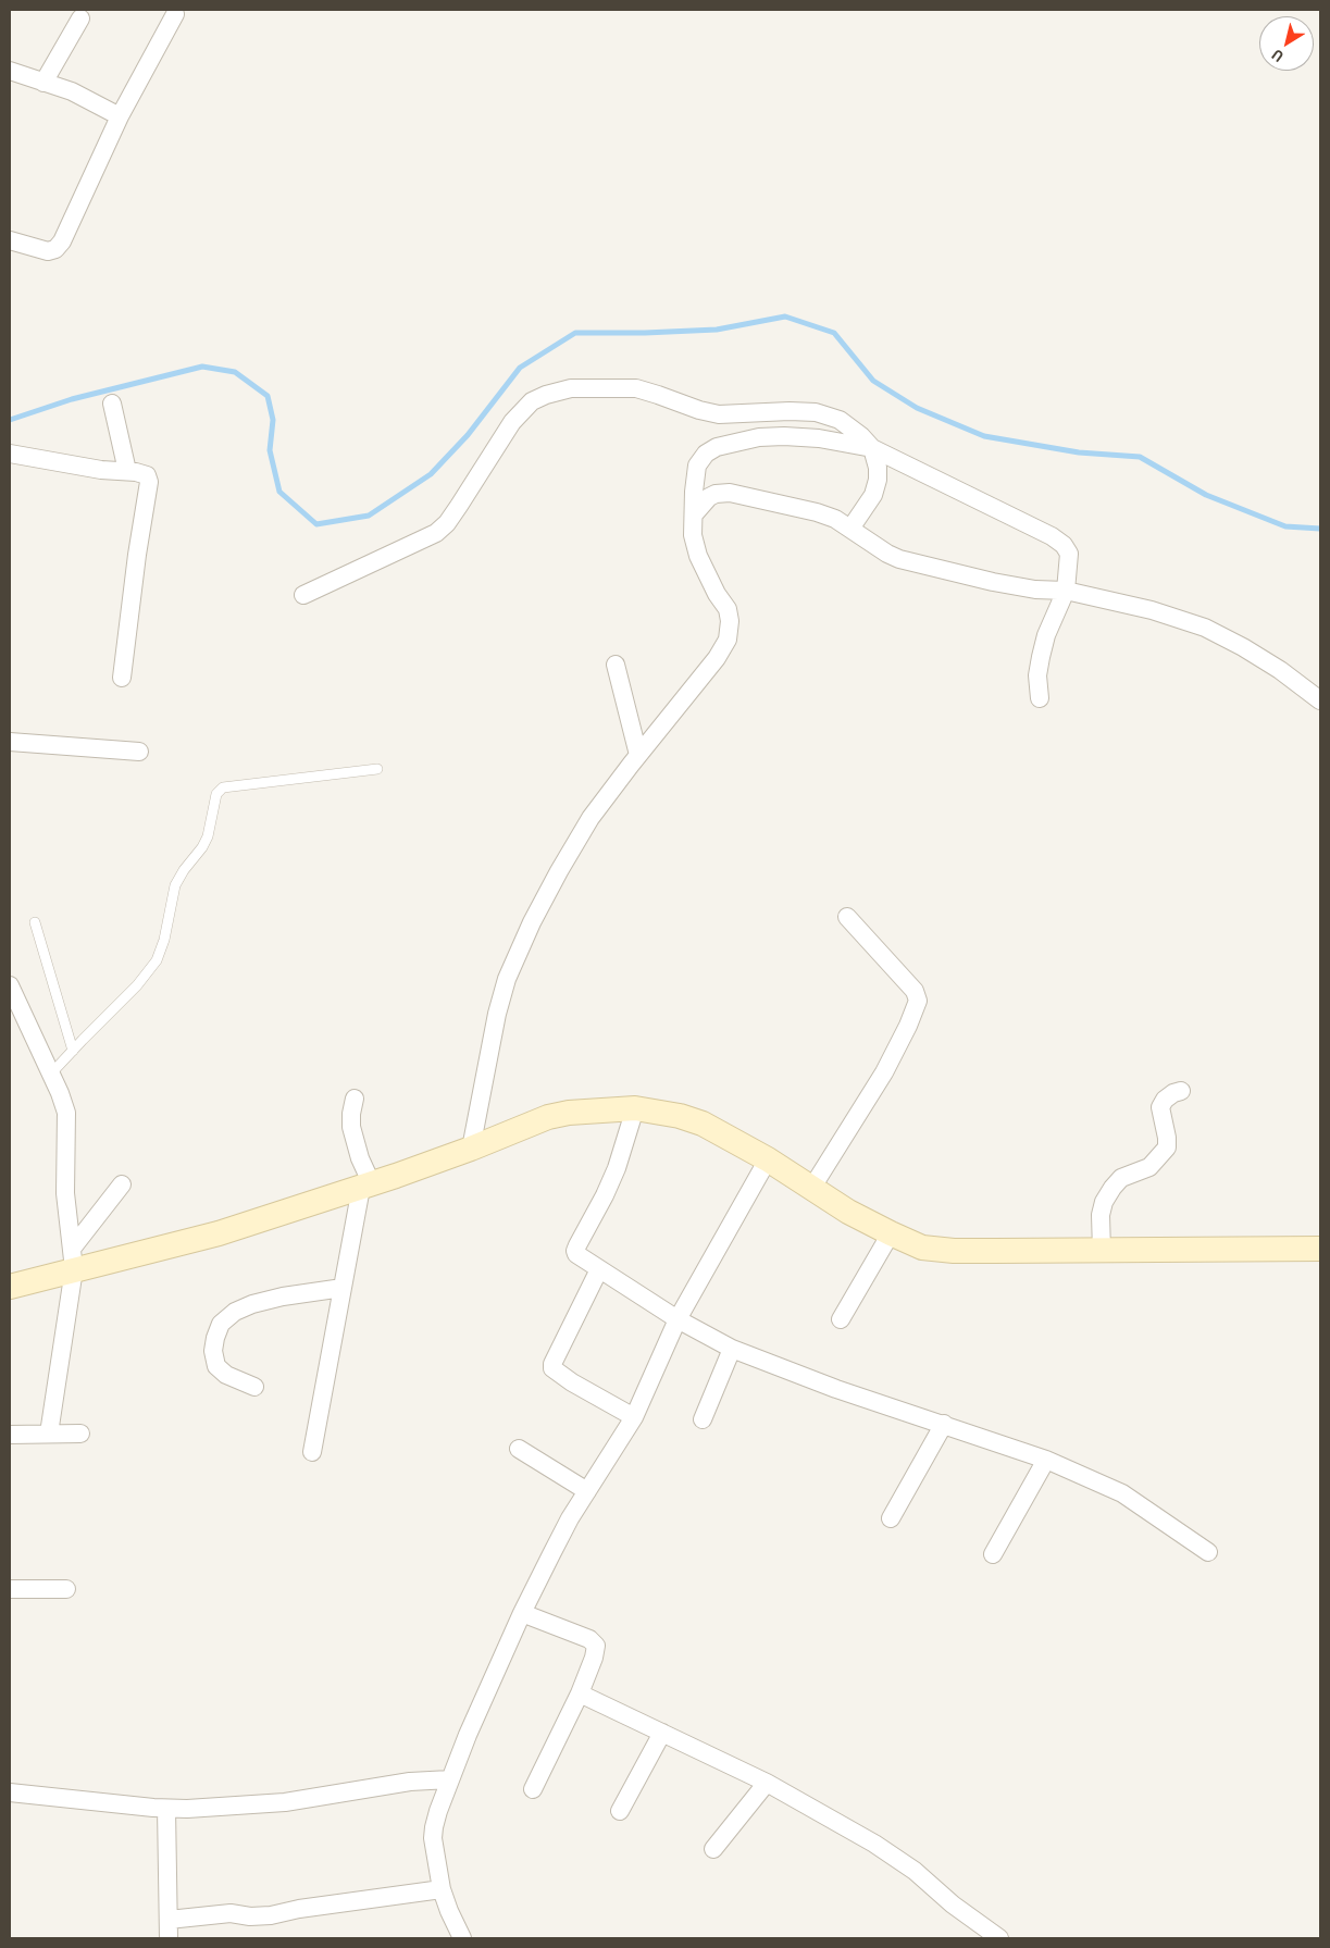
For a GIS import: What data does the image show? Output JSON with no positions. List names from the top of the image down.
{
  "north": "bottom left"
}
